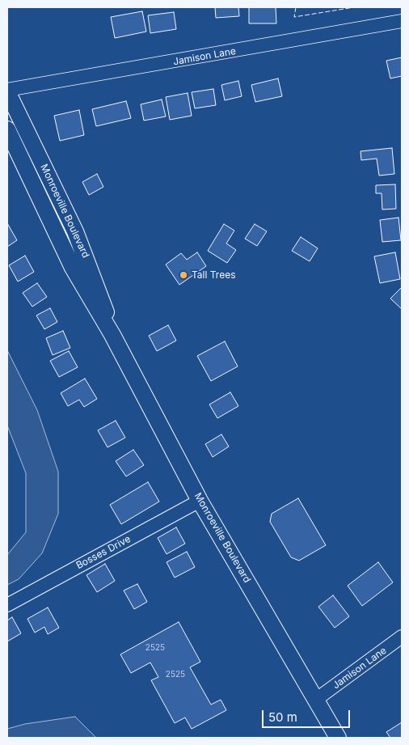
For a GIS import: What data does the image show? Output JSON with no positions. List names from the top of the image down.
{
  "streets": {
    "main road": ["Monroeville Boulevard"],
    "street": ["Jamison Lane", "Bosses Drive"]
  },
  "crossings": [
    ["Jamison Lane", "Monroeville Boulevard"],
    ["Monroeville Boulevard", "Bosses Drive"]
  ],
  "places": ["Tall Trees"],
  "house_numbers": ["2525", "2525"],
  "scale_bar": "50 m"
}
